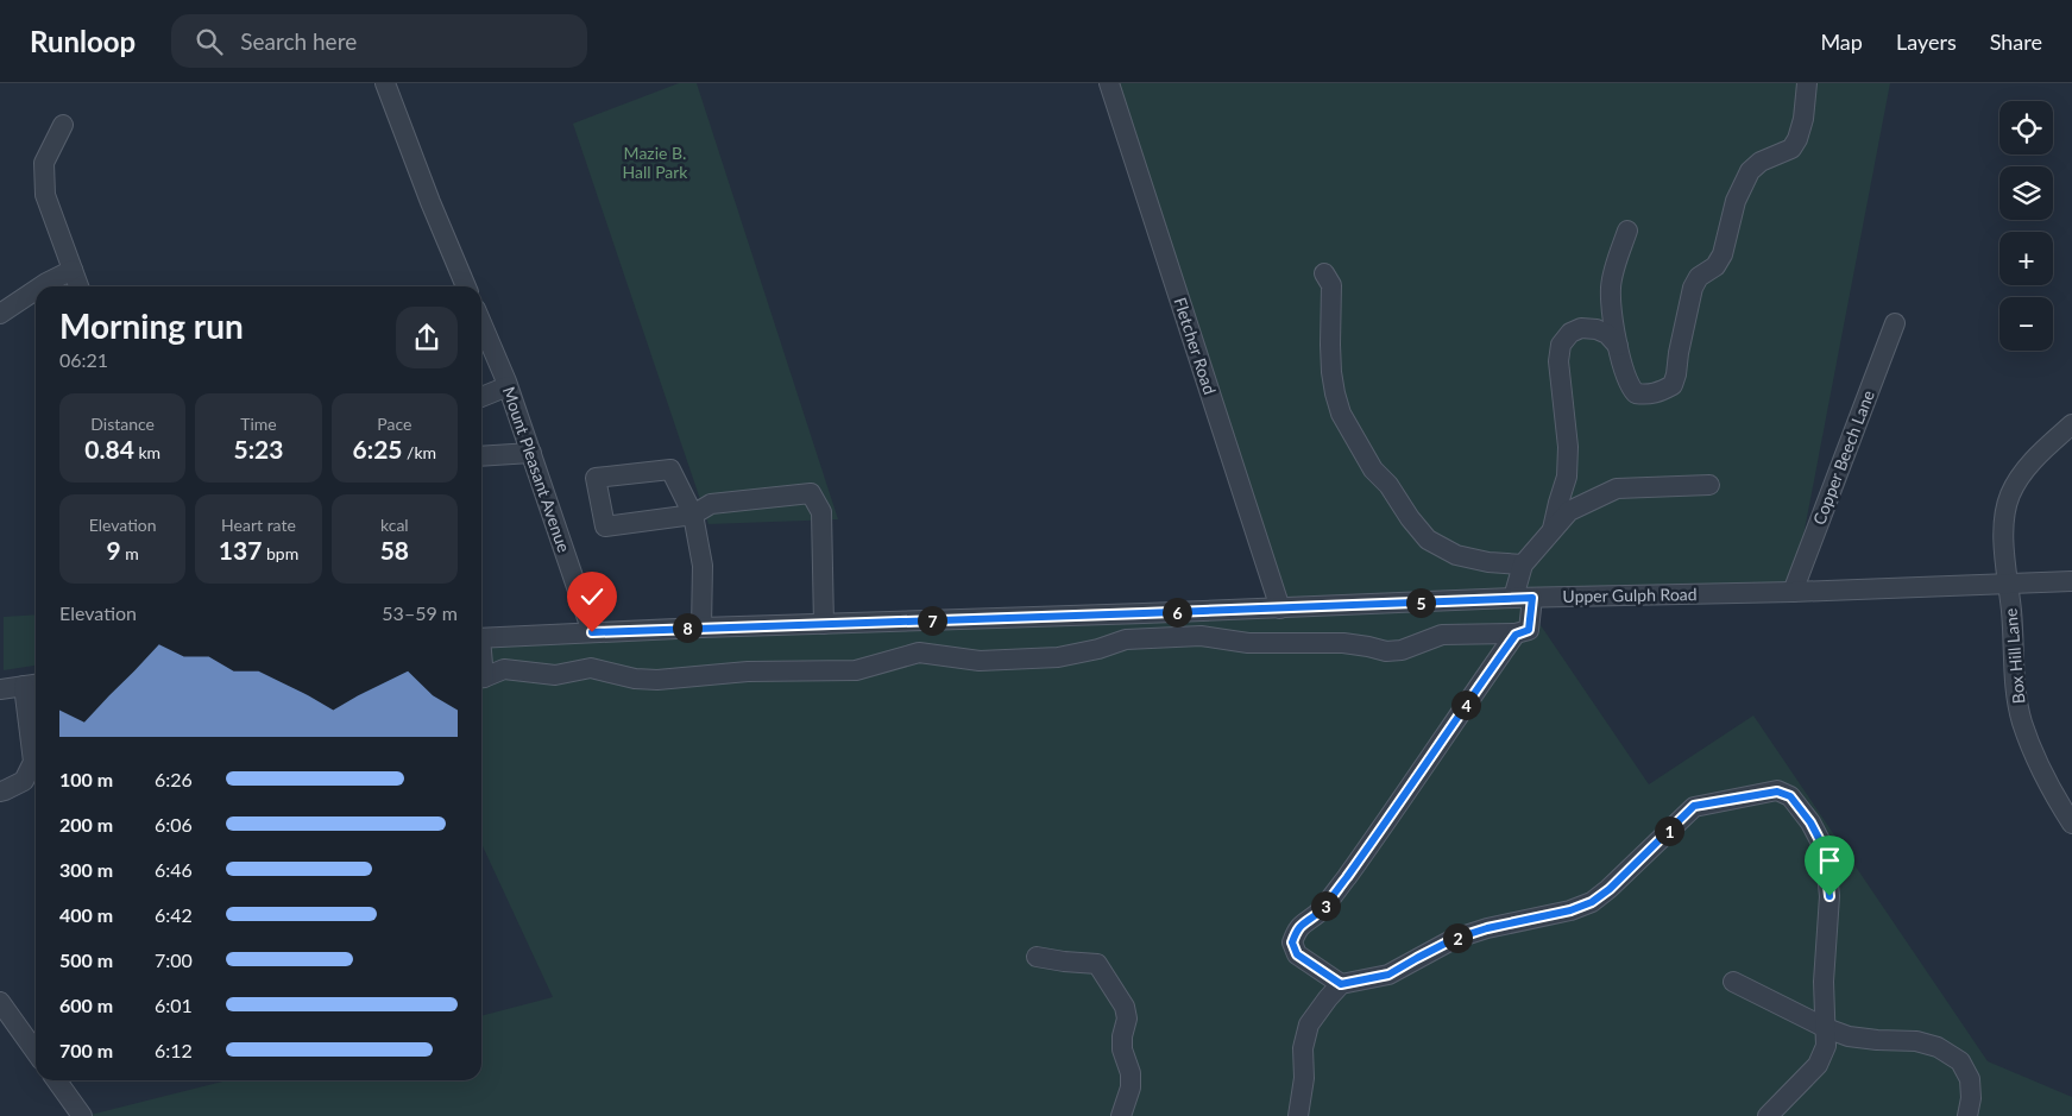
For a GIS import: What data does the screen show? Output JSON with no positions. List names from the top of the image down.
{
  "streets": {
    "street": [
      "Fletcher Road",
      "Copper Beech Lane",
      "Mount Pleasant Avenue",
      "Upper Gulph Road",
      "Box Hill Lane"
    ]
  },
  "crossings": [
    ["Fletcher Road", "Upper Gulph Road"],
    ["Copper Beech Lane", "Upper Gulph Road"],
    ["Mount Pleasant Avenue", "Upper Gulph Road"],
    ["Upper Gulph Road", "Box Hill Lane"]
  ],
  "parks": ["Mazie B. Hall Park"],
  "page": {
    "header": "Runloop",
    "search": "Search here",
    "nav": ["Map", "Layers", "Share"],
    "map_buttons": ["+", "−"],
    "heading": ["Morning run", "06:21"],
    "stats": [
      ["Distance", "0.84 km"],
      ["Time", "5:23"],
      ["Pace", "6:25 /km"],
      ["Elevation", "9 m"],
      ["Heart rate", "137 bpm"],
      ["kcal", "58"]
    ],
    "pins": [
      "5",
      "6",
      "7",
      "8",
      "4",
      "1",
      "3",
      "2"
    ],
    "chart": ["Elevation", "53–59 m"],
    "list": [
      {
        "name": "100 m",
        "note": "6:26"
      },
      {
        "name": "200 m",
        "note": "6:06"
      },
      {
        "name": "300 m",
        "note": "6:46"
      },
      {
        "name": "400 m",
        "note": "6:42"
      },
      {
        "name": "500 m",
        "note": "7:00"
      },
      {
        "name": "600 m",
        "note": "6:01"
      },
      {
        "name": "700 m",
        "note": "6:12"
      }
    ]
  }
}
